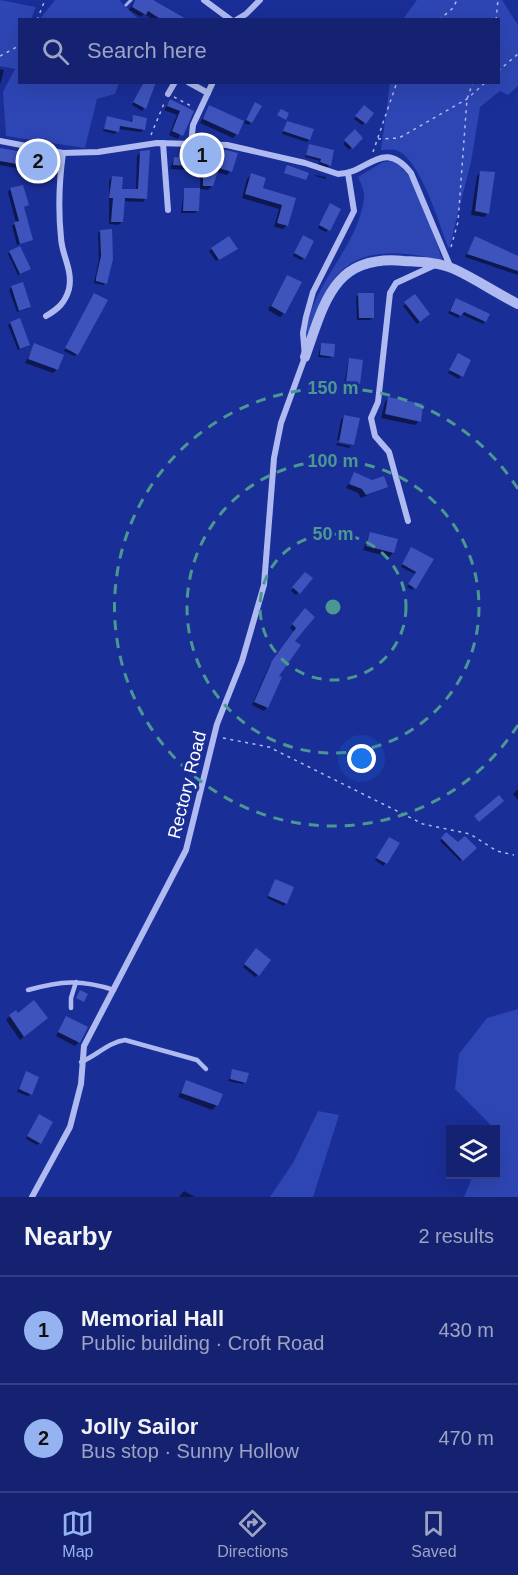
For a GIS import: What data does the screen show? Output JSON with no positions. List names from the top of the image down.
{
  "streets": {
    "street": ["Rectory Road"]
  },
  "page": {
    "search": "Search here",
    "pins": ["1", "2"],
    "heading": ["Nearby", "2 results"],
    "list": [
      {
        "mark": "1",
        "name": "Memorial Hall",
        "note": "Public building · Croft Road",
        "value": "430 m"
      },
      {
        "mark": "2",
        "name": "Jolly Sailor",
        "note": "Bus stop · Sunny Hollow",
        "value": "470 m"
      }
    ],
    "nav": ["Map", "Directions", "Saved"]
  },
  "rings": ["150 m", "100 m", "50 m"]
}
